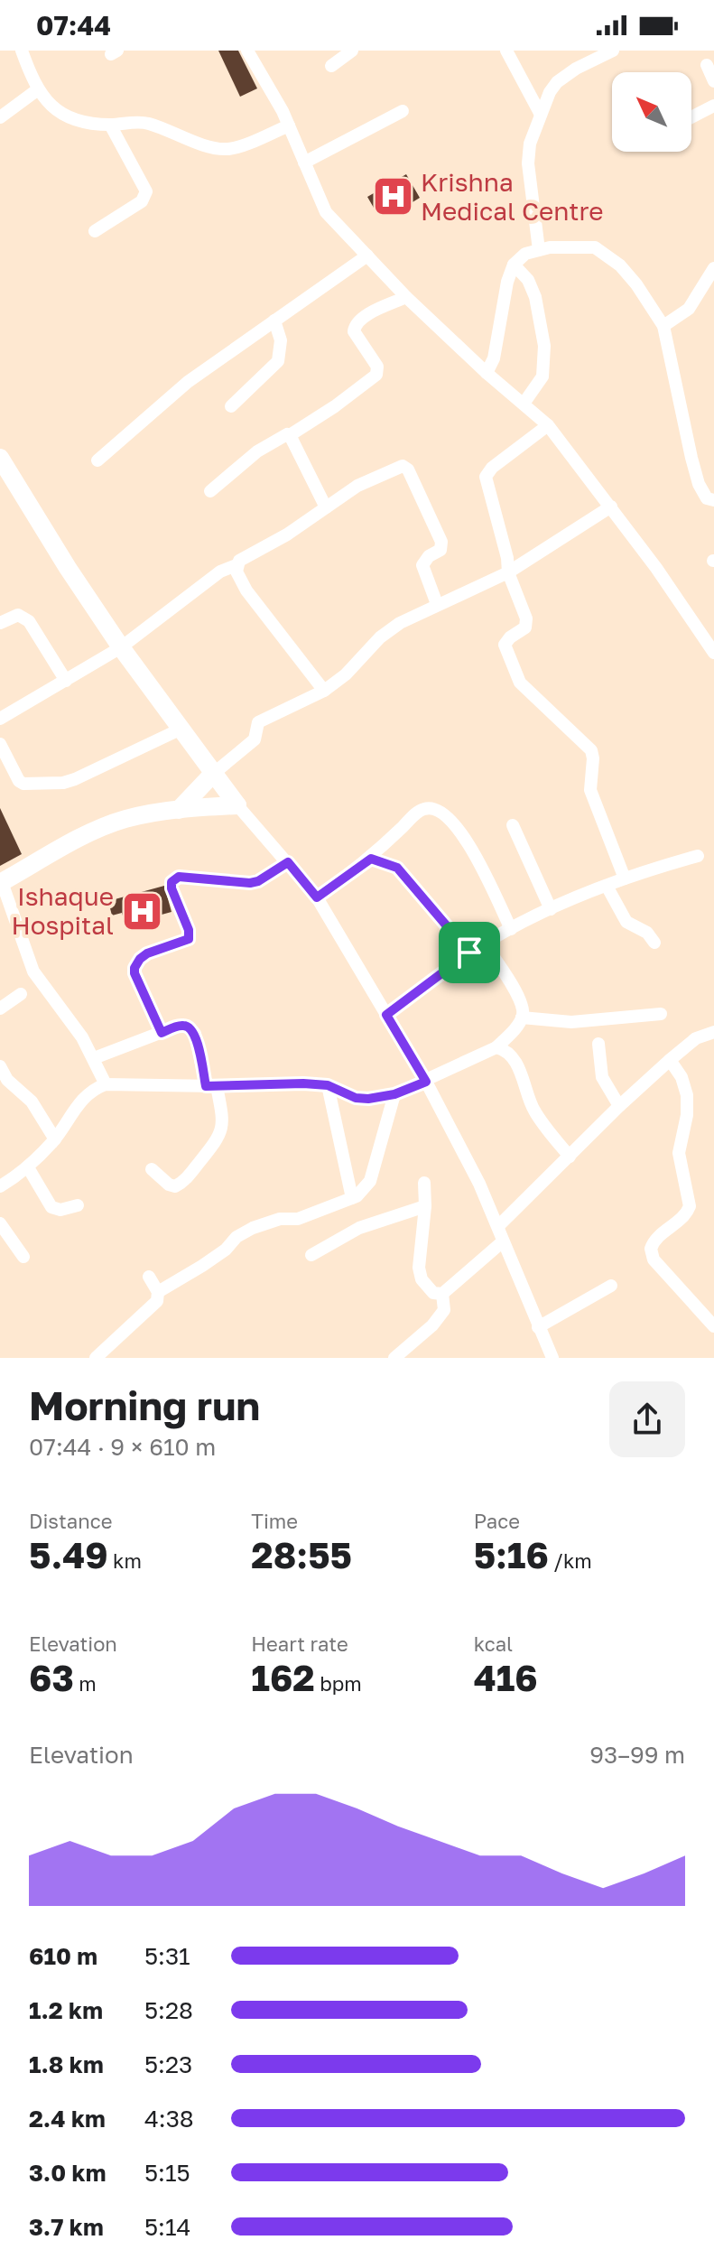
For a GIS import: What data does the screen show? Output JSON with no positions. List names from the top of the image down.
{
  "places": {
    "hospital": ["Krishna Medical Centre", "Ishaque Hospital"]
  },
  "north": "top left",
  "page": {
    "status": "07:44",
    "heading": ["Morning run", "07:44 · 9 × 610 m"],
    "stats": [
      ["Distance", "5.49 km"],
      ["Time", "28:55"],
      ["Pace", "5:16 /km"],
      ["Elevation", "63 m"],
      ["Heart rate", "162 bpm"],
      ["kcal", "416"]
    ],
    "chart": ["Elevation", "93–99 m"],
    "list": [
      {
        "name": "610 m",
        "note": "5:31"
      },
      {
        "name": "1.2 km",
        "note": "5:28"
      },
      {
        "name": "1.8 km",
        "note": "5:23"
      },
      {
        "name": "2.4 km",
        "note": "4:38"
      },
      {
        "name": "3.0 km",
        "note": "5:15"
      },
      {
        "name": "3.7 km",
        "note": "5:14"
      }
    ]
  }
}
